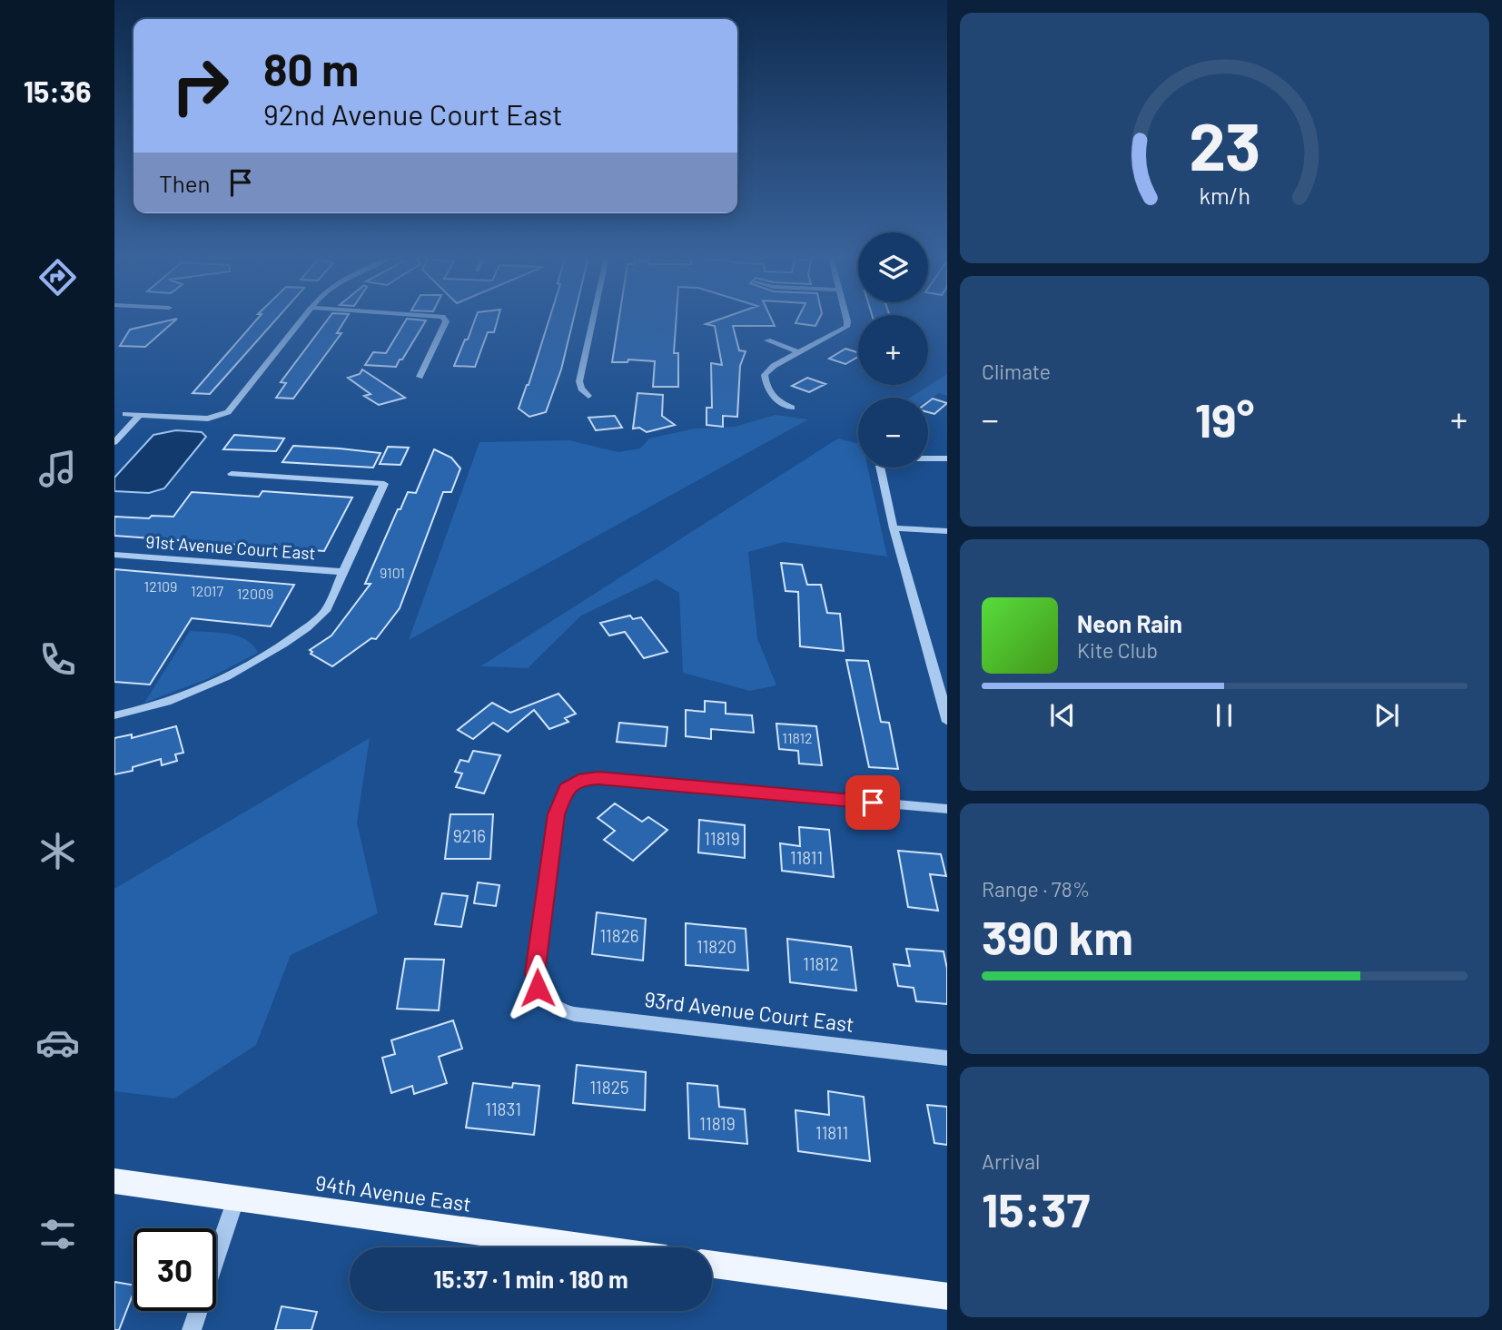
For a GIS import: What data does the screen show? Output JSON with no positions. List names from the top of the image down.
{
  "streets": {
    "main road": ["94th Avenue East"],
    "street": ["91st Avenue Court East", "93rd Avenue Court East"]
  },
  "house_numbers": [
    "9101",
    "12109",
    "12017",
    "12009",
    "11812",
    "9216",
    "11819",
    "11811",
    "11826",
    "11820",
    "11812",
    "11825",
    "11831",
    "11819",
    "11811"
  ],
  "page": {
    "tabs": "15:36",
    "turn": ["80 m", "92nd Avenue Court East"],
    "then": "Then",
    "map_buttons": ["+", "−"],
    "tile": [
      "Climate",
      ["Range · 78%", "390 km"],
      ["Arrival", "15:37"]
    ],
    "heat": ["−", "19°", "+"],
    "song": ["Neon Rain", "Kite Club"],
    "limit": "30",
    "trip": "15:37 · 1 min · 180 m",
    "gauge": ["23", "km/h"]
  }
}
